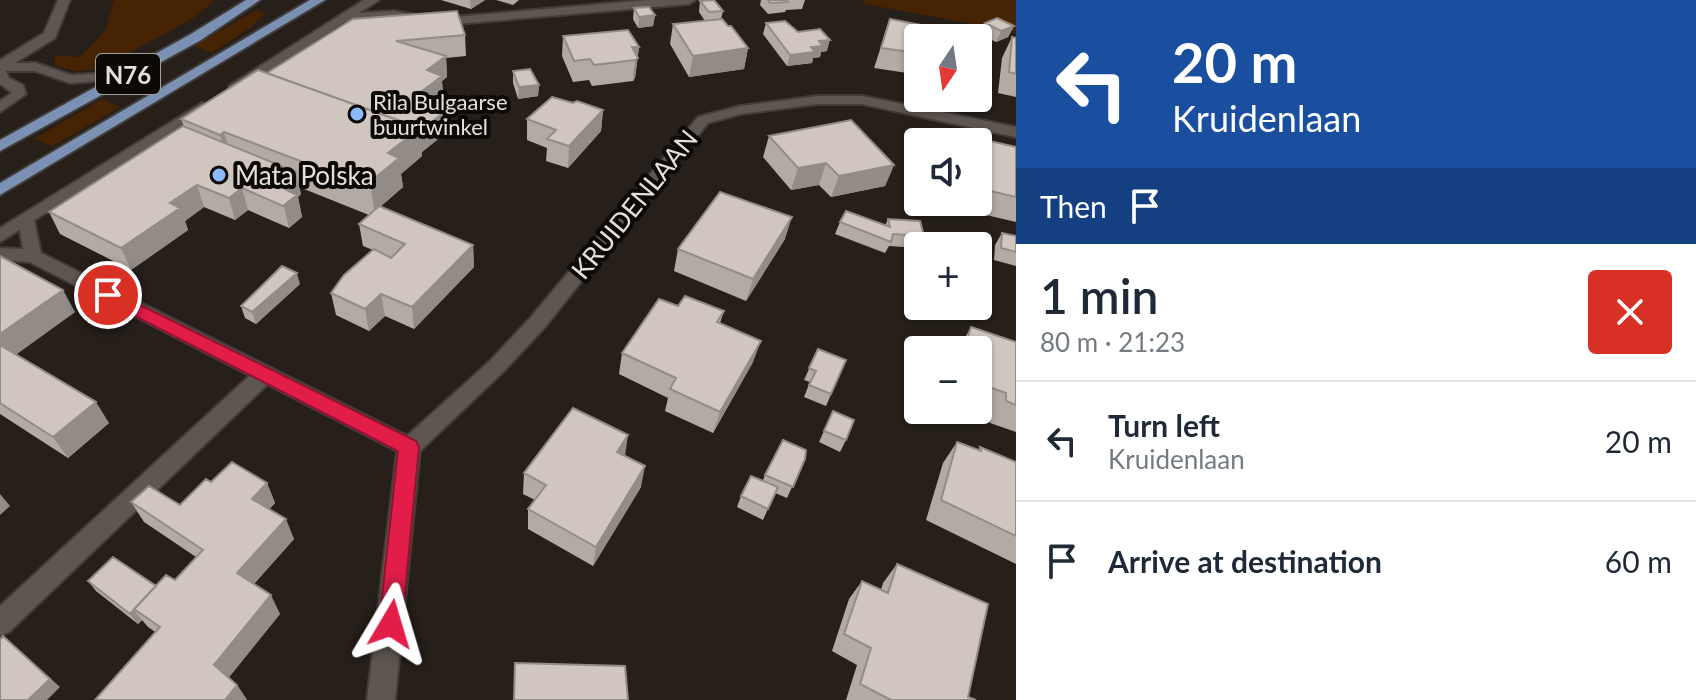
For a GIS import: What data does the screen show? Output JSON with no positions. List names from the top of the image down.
{
  "streets": {
    "main road": ["N76"],
    "street": ["KRUIDENLAAN"]
  },
  "places": ["Rila Bulgaarse buurtwinkel", "Mata Polska"],
  "north": "bottom",
  "page": {
    "turn": ["20 m", "Kruidenlaan"],
    "map_buttons": ["+", "−"],
    "then": "Then",
    "heading": ["1 min", "80 m · 21:23"],
    "list": [
      {
        "name": "Turn left",
        "note": "Kruidenlaan",
        "value": "20 m"
      },
      {
        "name": "Arrive at destination",
        "value": "60 m"
      }
    ]
  }
}
